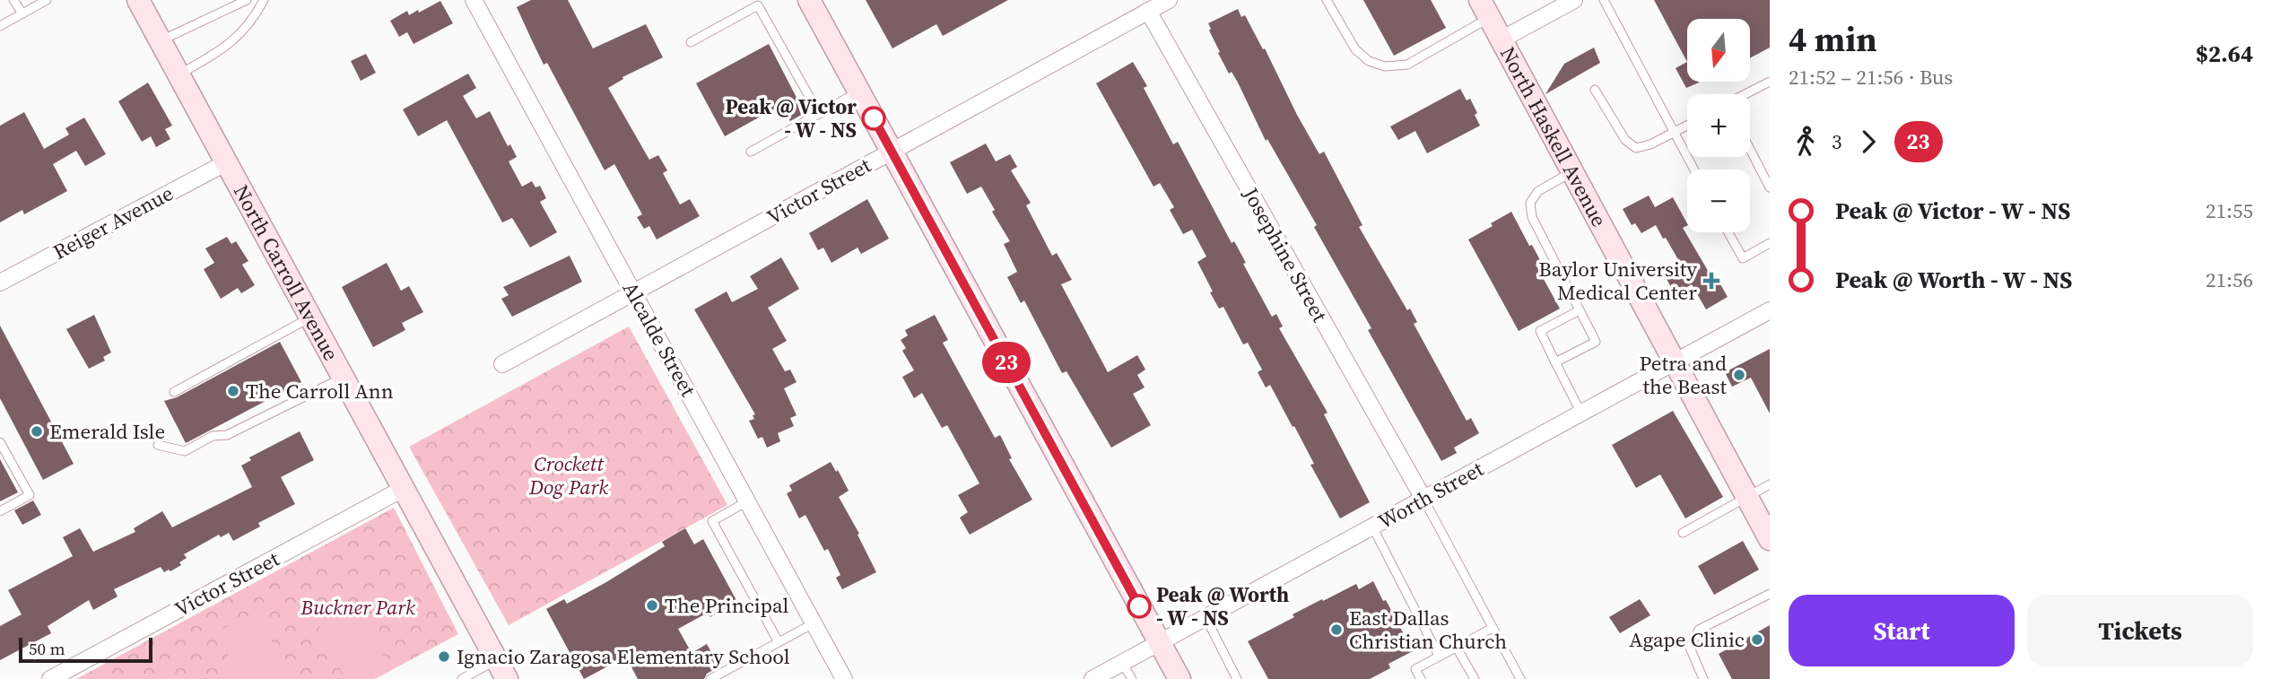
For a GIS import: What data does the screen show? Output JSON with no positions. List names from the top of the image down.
{
  "streets": {
    "main road": ["North Haskell Avenue", "North Carroll Avenue"],
    "street": [
      "Victor Street",
      "Reiger Avenue",
      "Josephine Street",
      "Alcalde Street",
      "Worth Street"
    ]
  },
  "crossings": [
    ["North Haskell Avenue", "Worth Street"],
    ["Victor Street", "Josephine Street"],
    ["Victor Street", "North Carroll Avenue"],
    ["Victor Street", "Alcalde Street"],
    ["Reiger Avenue", "North Carroll Avenue"],
    ["Josephine Street", "Worth Street"]
  ],
  "parks": ["Crockett Dog Park", "Buckner Park"],
  "places": {
    "other": [
      "Peak @ Victor - W - NS",
      "Petra and the Beast",
      "The Carroll Ann",
      "Emerald Isle",
      "The Principal",
      "Peak @ Worth - W - NS",
      "East Dallas Christian Church",
      "Agape Clinic",
      "Ignacio Zaragosa Elementary School"
    ],
    "health": ["Baylor University Medical Center"]
  },
  "lines": ["bus line 23"],
  "scale_bar": "50 m",
  "north": "bottom",
  "page": {
    "on_map": "23",
    "heading": ["4 min", "21:52 – 21:56 · Bus", "$2.64"],
    "map_buttons": ["+", "−"],
    "legs": ["3", "23"],
    "list": [
      {
        "name": "Peak @ Victor - W - NS",
        "value": "21:55"
      },
      {
        "name": "Peak @ Worth - W - NS",
        "value": "21:56"
      }
    ],
    "buttons": ["Start", "Tickets"],
    "scale": "50 m"
  }
}
